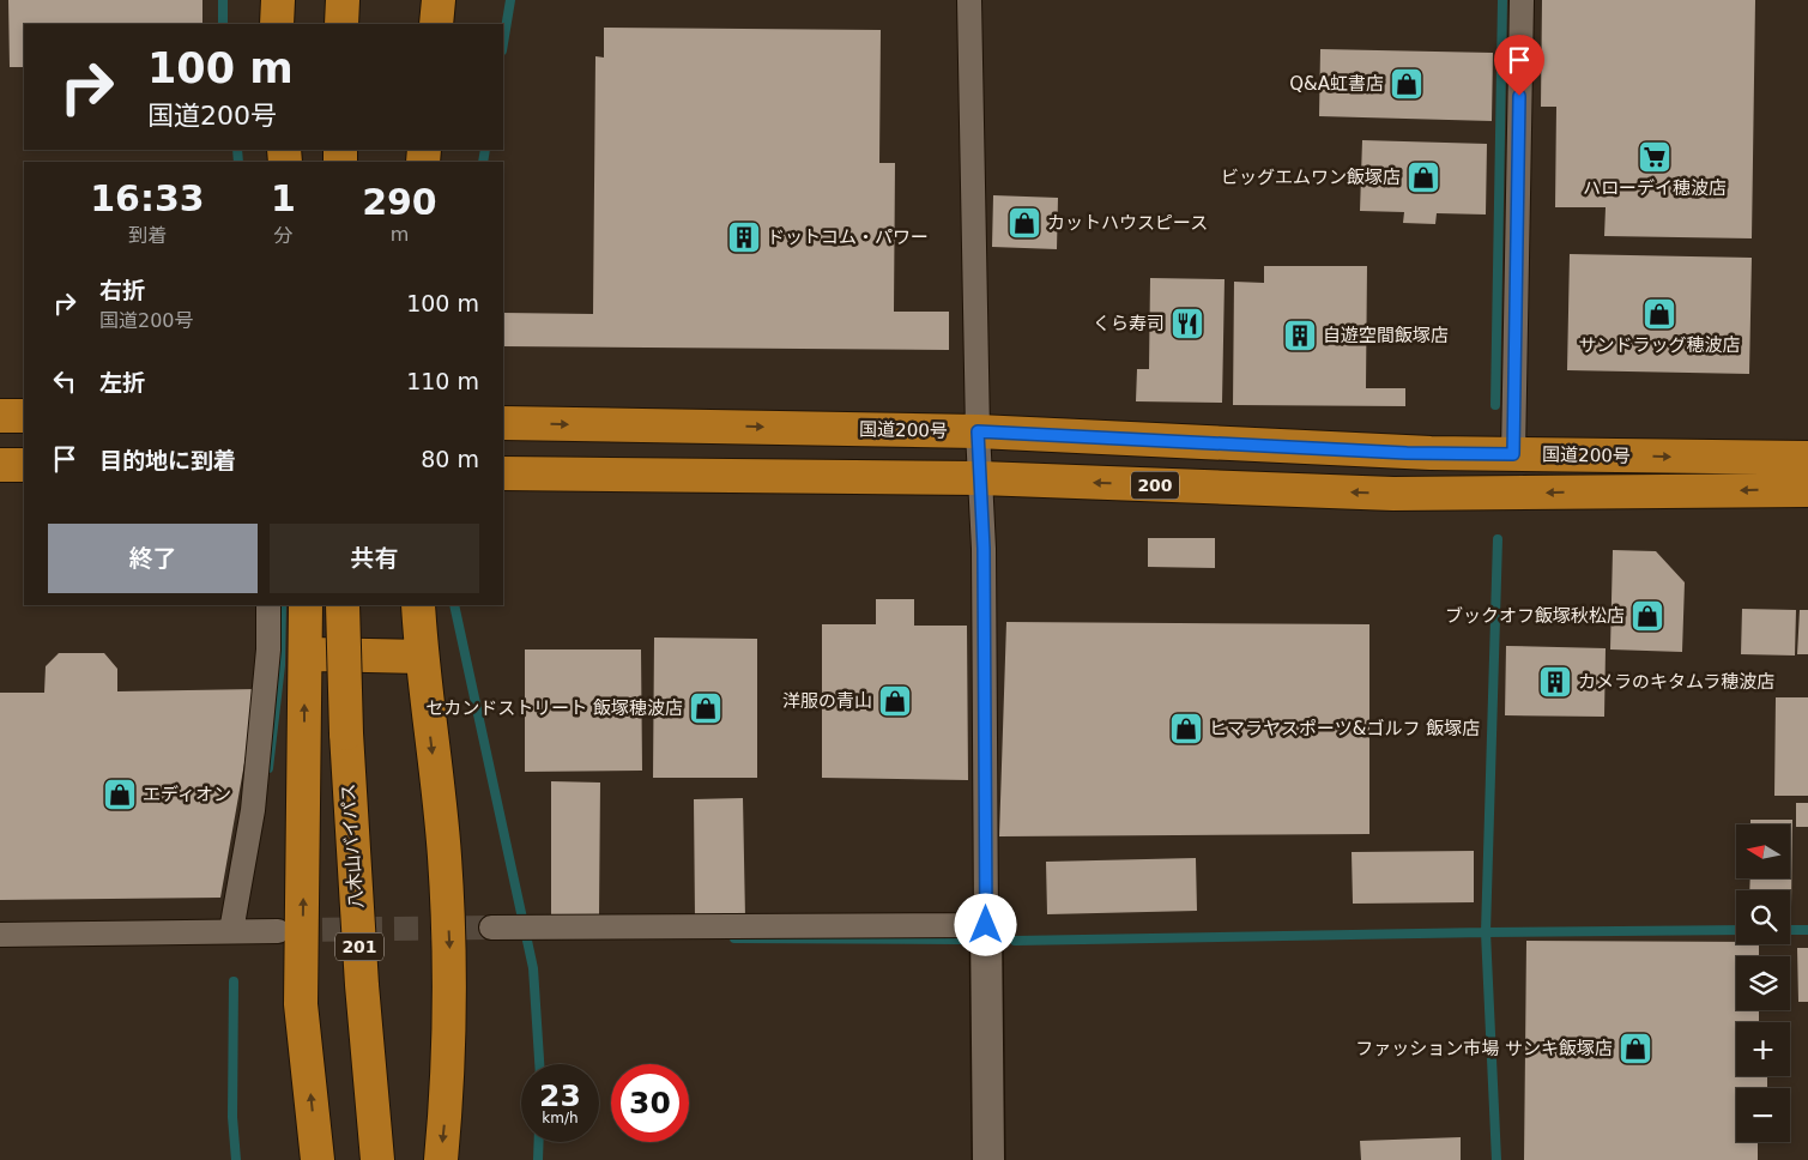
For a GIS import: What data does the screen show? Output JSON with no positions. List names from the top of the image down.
{
  "streets": {
    "highway": [
      "国道200号",
      "200",
      "八木山バイパス",
      "201"
    ]
  },
  "places": {
    "shop": [
      "Q&A虹書店",
      "ビッグエムワン飯塚店",
      "カットハウスピース",
      "サンドラッグ穂波店",
      "ブックオフ飯塚秋松店",
      "洋服の青山",
      "セカンドストリート 飯塚穂波店",
      "ヒマラヤスポーツ&ゴルフ 飯塚店",
      "エディオン",
      "ファッション市場 サンキ飯塚店"
    ],
    "supermarket": ["ハローデイ穂波店"],
    "building": ["ドットコム・パワー", "自遊空間飯塚店", "カメラのキタムラ穂波店"],
    "restaurant": ["くら寿司"]
  },
  "north": "left",
  "page": {
    "turn": ["100 m", "国道200号"],
    "eta": [
      "16:33",
      "到着",
      "1",
      "分",
      "290",
      "m"
    ],
    "list": [
      {
        "name": "右折",
        "note": "国道200号",
        "value": "100 m"
      },
      {
        "name": "左折",
        "value": "110 m"
      },
      {
        "name": "目的地に到着",
        "value": "80 m"
      }
    ],
    "buttons": ["終了", "共有"],
    "map_buttons": ["+", "−"],
    "speed": "23 km/h",
    "limit": "30"
  }
}
